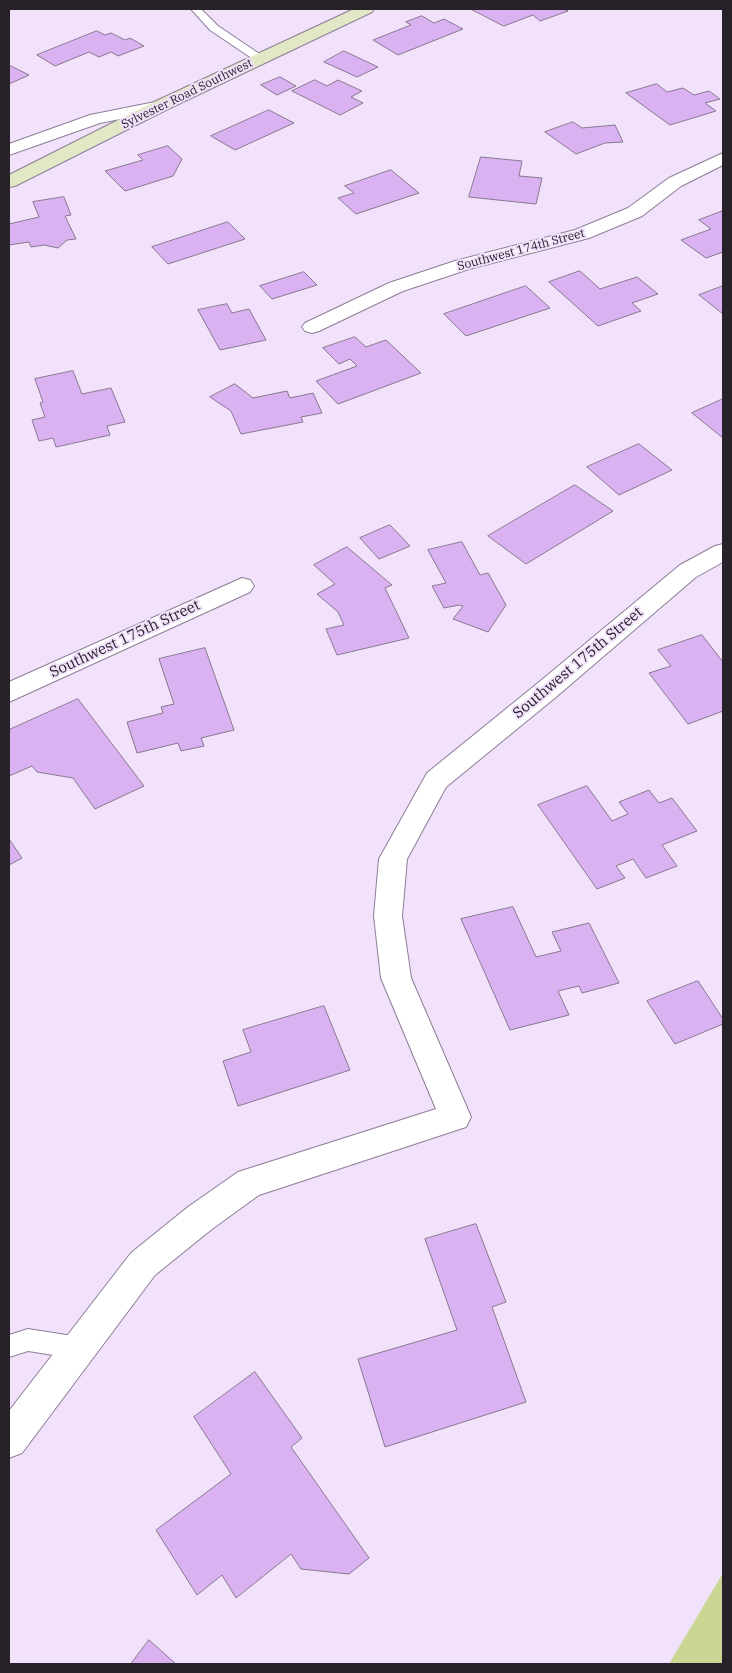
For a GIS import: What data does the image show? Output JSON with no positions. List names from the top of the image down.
{
  "streets": {
    "street": ["Sylvester Road Southwest", "Southwest 174th Street", "Southwest 175th Street"]
  }
}
